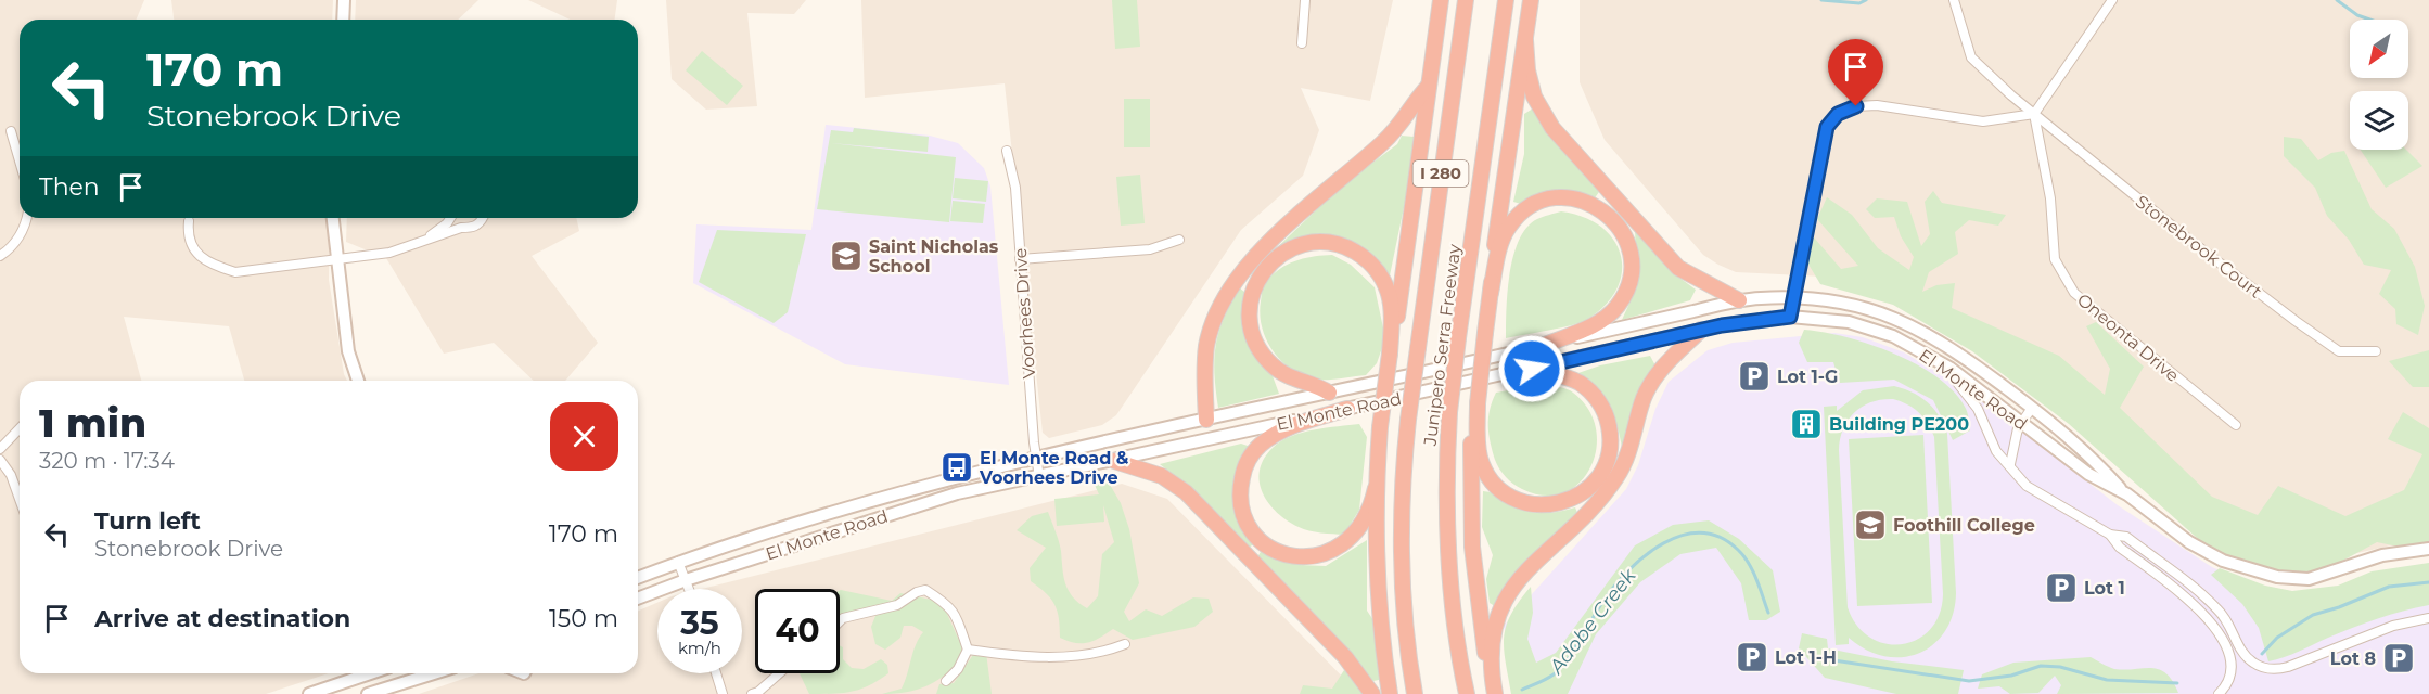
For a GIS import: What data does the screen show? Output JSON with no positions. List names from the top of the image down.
{
  "streets": {
    "highway": ["I 280", "Junipero Serra Freeway"],
    "main road": ["El Monte Road"],
    "street": ["Stonebrook Court", "Voorhees Drive", "Oneonta Drive"]
  },
  "crossings": [
    ["Stonebrook Court", "Oneonta Drive"],
    ["Voorhees Drive", "El Monte Road"]
  ],
  "water": ["Adobe Creek"],
  "places": {
    "school or university": ["Saint Nicholas School", "Foothill College"],
    "parking": [
      "Lot 1-G",
      "Lot 1",
      "Lot 1-H",
      "Lot 8"
    ],
    "building": ["Building PE200"],
    "bus stop": ["El Monte Road & Voorhees Drive"]
  },
  "north": "bottom left",
  "page": {
    "turn": ["170 m", "Stonebrook Drive"],
    "then": "Then",
    "heading": ["1 min", "320 m · 17:34"],
    "list": [
      {
        "name": "Turn left",
        "note": "Stonebrook Drive",
        "value": "170 m"
      },
      {
        "name": "Arrive at destination",
        "value": "150 m"
      }
    ],
    "speed": "35 km/h",
    "limit": "40"
  }
}
